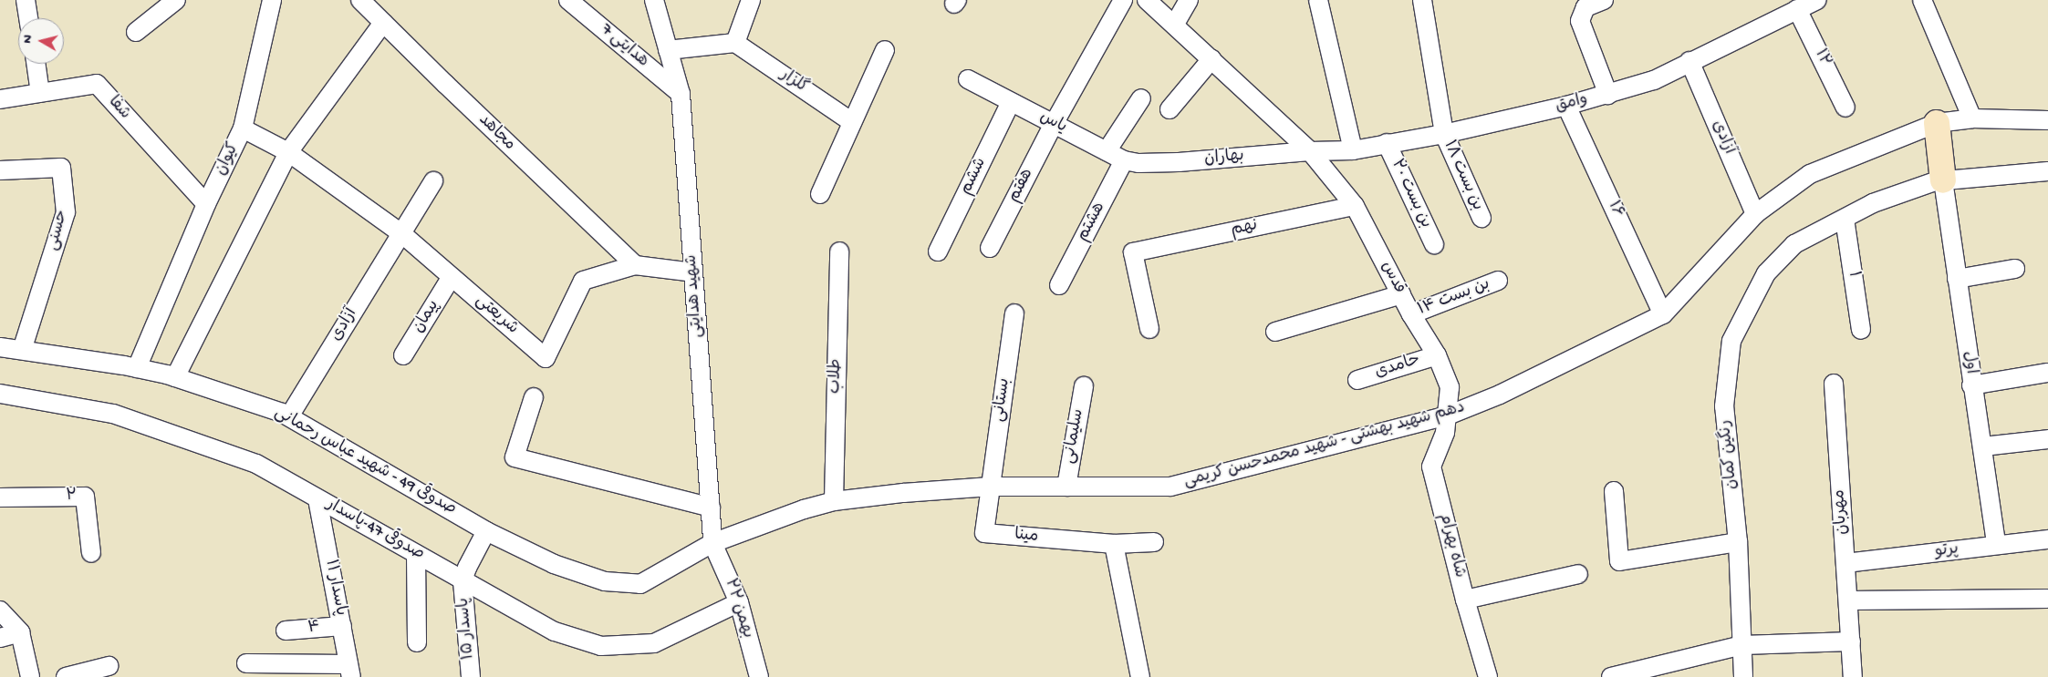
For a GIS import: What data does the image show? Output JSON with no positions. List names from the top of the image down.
{
  "streets": {
    "street": [
      "هدایتی 7",
      "۱۲",
      "گلزار",
      "وامق",
      "شفا",
      "یاس",
      "مجاهد",
      "آزادی",
      "بهاران",
      "کیوان",
      "بن بست ۱۸",
      "ششم",
      "هفتم",
      "بن بست ۲۰",
      "۱۶",
      "هشتم",
      "نهم",
      "حسنی",
      "۱",
      "قدس",
      "شهید هدایتی",
      "بن بست ۱۴",
      "شریعتی",
      "پیمان",
      "اول",
      "حامدی",
      "طلاب",
      "بستانی",
      "سلیمانی",
      "دهم شهید بهشتی - شهید محمدحسن کریمی",
      "رنگین کمان",
      "صدوقی 49 - شهید عباس رحمانی",
      "۲",
      "مهربان",
      "صدوقی 47-پاسدار",
      "مینا",
      "شاه بهرام",
      "پرتو",
      "پاسدار ۱۱",
      "۲۲ بهمن",
      "۴",
      "پاسدار ۱۵"
    ]
  },
  "crossings": [
    ["هدایتی 7", "شهید هدایتی"],
    ["۱۲", "وامق"],
    ["وامق", "آزادی"],
    ["وامق", "بهاران"],
    ["وامق", "بن بست ۱۸"],
    ["وامق", "بن بست ۲۰"],
    ["وامق", "۱۶"],
    ["وامق", "قدس"],
    ["شفا", "کیوان"],
    ["یاس", "بهاران"],
    ["یاس", "ششم"],
    ["یاس", "هفتم"],
    ["یاس", "هشتم"],
    ["مجاهد", "شریعتی"],
    ["آزادی", "شریعتی"],
    ["آزادی", "دهم شهید بهشتی - شهید محمدحسن کریمی"],
    ["آزادی", "صدوقی 49 - شهید عباس رحمانی"],
    ["بهاران", "هشتم"],
    ["بهاران", "قدس"],
    ["کیوان", "شریعتی"],
    ["کیوان", "صدوقی 49 - شهید عباس رحمانی"],
    ["۱۶", "دهم شهید بهشتی - شهید محمدحسن کریمی"],
    ["نهم", "قدس"],
    ["حسنی", "صدوقی 49 - شهید عباس رحمانی"],
    ["۱", "رنگین کمان"],
    ["قدس", "بن بست ۱۴"],
    ["قدس", "حامدی"],
    ["قدس", "دهم شهید بهشتی - شهید محمدحسن کریمی"],
    ["قدس", "شاه بهرام"],
    ["شهید هدایتی", "شریعتی"],
    ["شهید هدایتی", "دهم شهید بهشتی - شهید محمدحسن کریمی"],
    ["شهید هدایتی", "صدوقی 49 - شهید عباس رحمانی"],
    ["شهید هدایتی", "۲۲ بهمن"],
    ["شریعتی", "پیمان"],
    ["اول", "رنگین کمان"],
    ["اول", "پرتو"],
    ["طلاب", "دهم شهید بهشتی - شهید محمدحسن کریمی"],
    ["بستانی", "دهم شهید بهشتی - شهید محمدحسن کریمی"],
    ["بستانی", "مینا"],
    ["سلیمانی", "دهم شهید بهشتی - شهید محمدحسن کریمی"],
    ["دهم شهید بهشتی - شهید محمدحسن کریمی", "صدوقی 49 - شهید عباس رحمانی"],
    ["دهم شهید بهشتی - شهید محمدحسن کریمی", "مینا"],
    ["دهم شهید بهشتی - شهید محمدحسن کریمی", "شاه بهرام"],
    ["دهم شهید بهشتی - شهید محمدحسن کریمی", "۲۲ بهمن"],
    ["صدوقی 49 - شهید عباس رحمانی", "۲۲ بهمن"],
    ["مهربان", "پرتو"],
    ["صدوقی 47-پاسدار", "پاسدار ۱۱"],
    ["صدوقی 47-پاسدار", "۲۲ بهمن"],
    ["صدوقی 47-پاسدار", "پاسدار ۱۵"],
    ["پاسدار ۱۱", "۴"]
  ],
  "north": "left"
}
